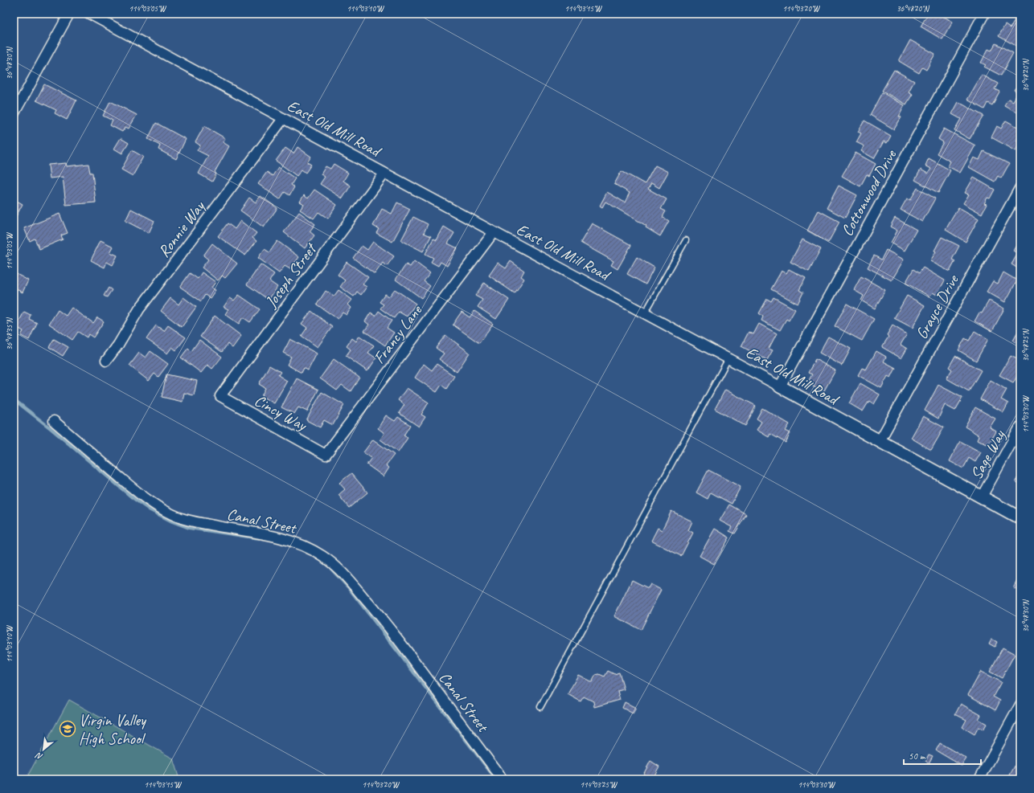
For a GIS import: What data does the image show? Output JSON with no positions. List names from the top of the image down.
{
  "streets": {
    "street": [
      "East Old Mill Road",
      "Cottonwood Drive",
      "Ronnie Way",
      "Joseph Street",
      "Grayce Drive",
      "Francy Lane",
      "Cincy Way",
      "Sage Way",
      "Canal Street"
    ]
  },
  "crossings": [
    ["East Old Mill Road", "Cottonwood Drive"],
    ["East Old Mill Road", "Ronnie Way"],
    ["East Old Mill Road", "Joseph Street"],
    ["East Old Mill Road", "Grayce Drive"],
    ["East Old Mill Road", "Francy Lane"],
    ["East Old Mill Road", "Sage Way"],
    ["Joseph Street", "Cincy Way"],
    ["Francy Lane", "Cincy Way"]
  ],
  "places": {
    "school or university": ["Virgin Valley High School"]
  },
  "scale_bar": "50 m",
  "north": "bottom left",
  "coordinates": [
    "114°03'05\"W",
    "114°03'10\"W",
    "114°03'15\"W",
    "114°03'20\"W",
    "36°48'20\"N",
    "36°48'30\"N",
    "36°48'35\"N",
    "36°48'25\"N",
    "114°03'30\"W",
    "114°03'25\"W"
  ]
}
